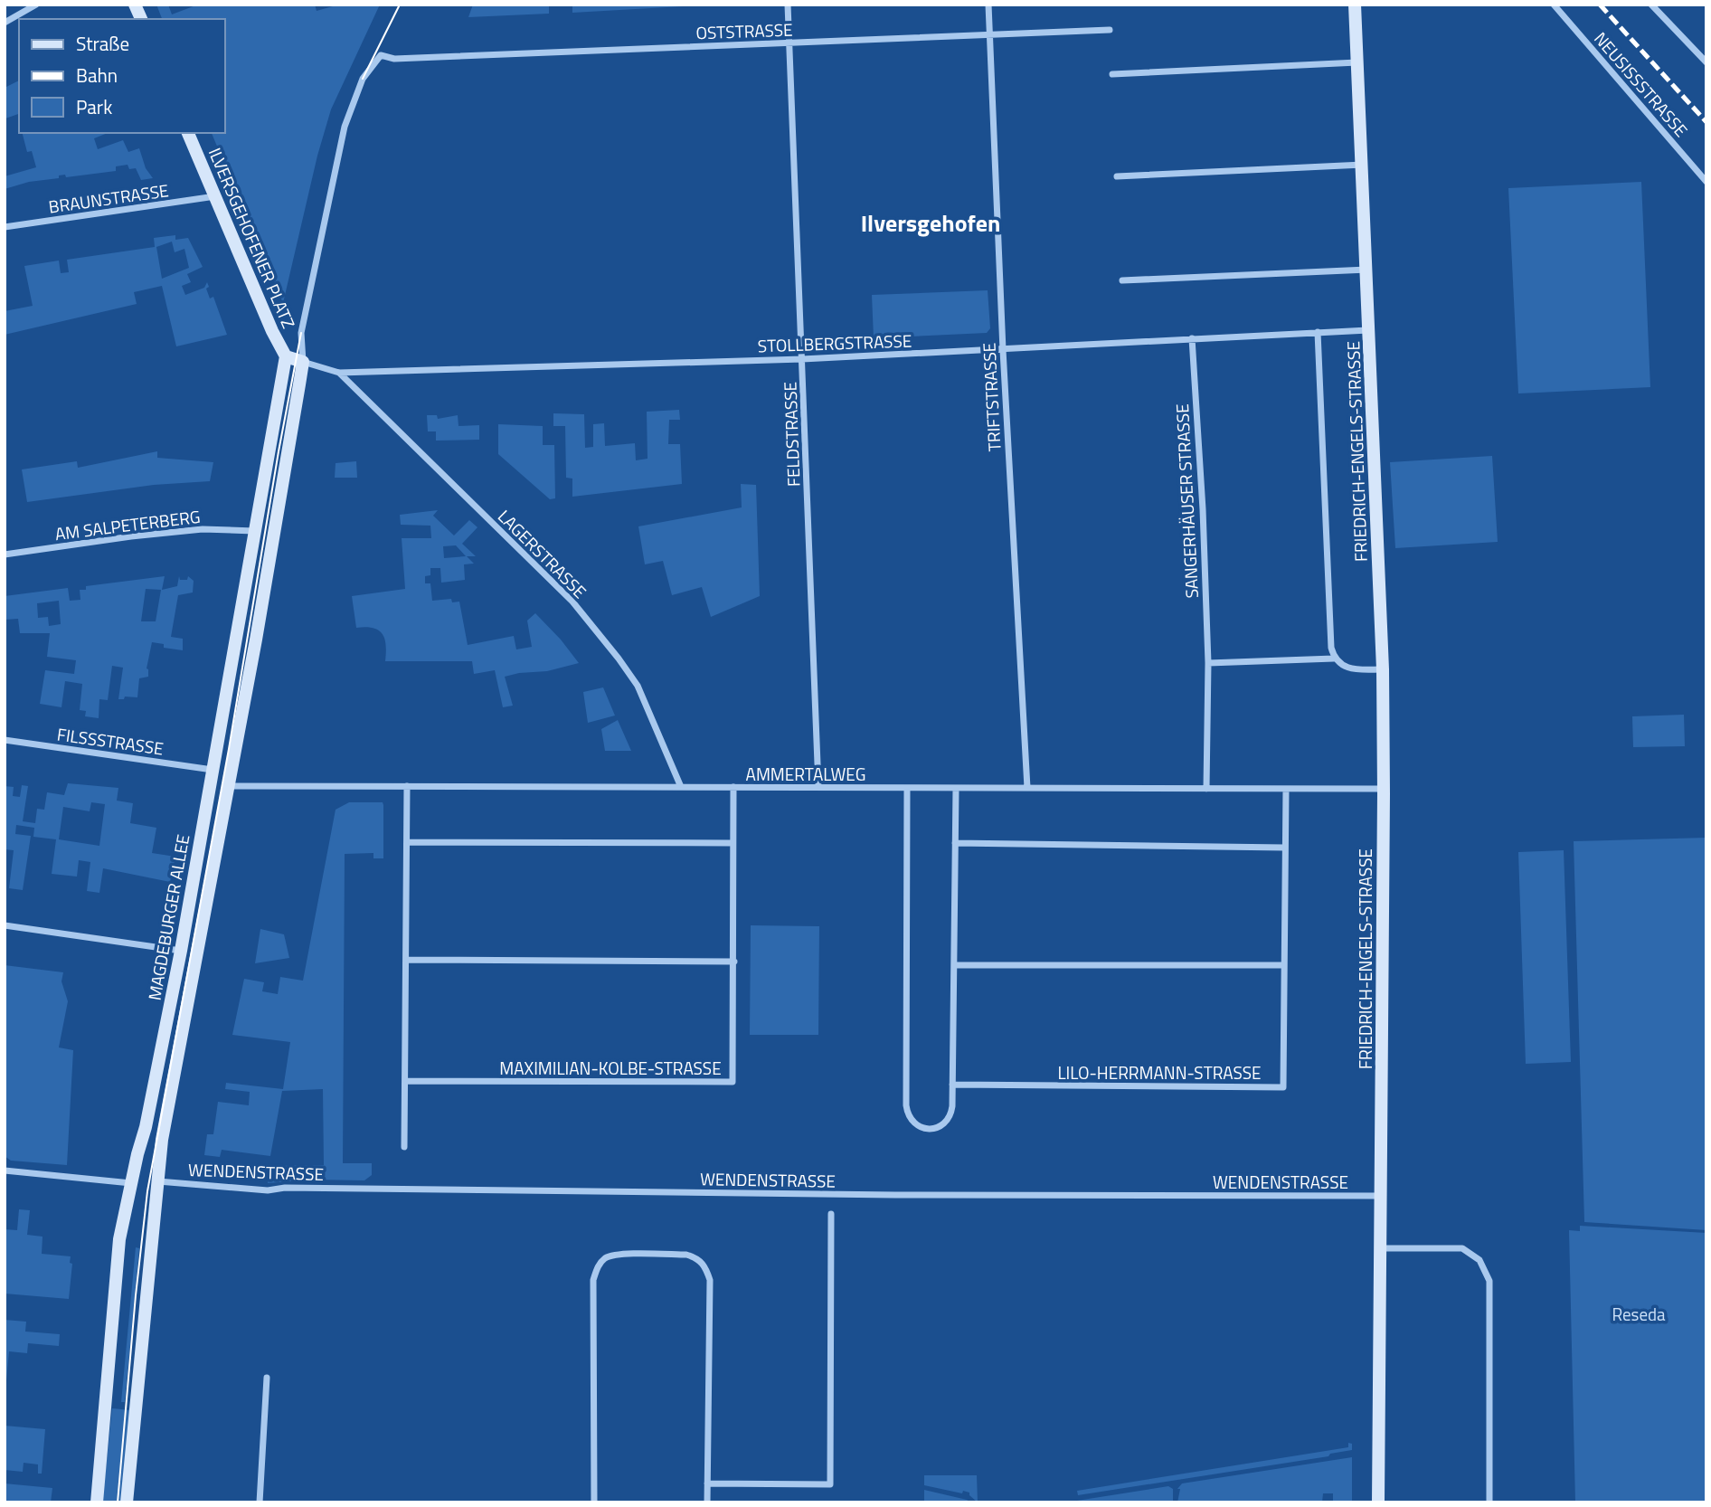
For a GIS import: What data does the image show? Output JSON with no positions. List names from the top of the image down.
{
  "streets": {
    "main road": ["ILVERSGEHOFENER PLATZ", "FRIEDRICH-ENGELS-STRASSE", "MAGDEBURGER ALLEE"],
    "street": [
      "OSTSTRASSE",
      "NEUSISSSTRASSE",
      "BRAUNSTRASSE",
      "STOLLBERGSTRASSE",
      "TRIFTSTRASSE",
      "FELDSTRASSE",
      "SANGERHÄUSER STRASSE",
      "AM SALPETERBERG",
      "LAGERSTRASSE",
      "FILSSSTRASSE",
      "AMMERTALWEG",
      "MAXIMILIAN-KOLBE-STRASSE",
      "LILO-HERRMANN-STRASSE",
      "WENDENSTRASSE"
    ]
  },
  "crossings": [
    ["OSTSTRASSE", "TRIFTSTRASSE"],
    ["OSTSTRASSE", "FELDSTRASSE"],
    ["OSTSTRASSE", "MAGDEBURGER ALLEE"],
    ["BRAUNSTRASSE", "ILVERSGEHOFENER PLATZ"],
    ["ILVERSGEHOFENER PLATZ", "MAGDEBURGER ALLEE"],
    ["STOLLBERGSTRASSE", "TRIFTSTRASSE"],
    ["STOLLBERGSTRASSE", "FELDSTRASSE"],
    ["STOLLBERGSTRASSE", "FRIEDRICH-ENGELS-STRASSE"],
    ["STOLLBERGSTRASSE", "SANGERHÄUSER STRASSE"],
    ["STOLLBERGSTRASSE", "LAGERSTRASSE"],
    ["STOLLBERGSTRASSE", "MAGDEBURGER ALLEE"],
    ["TRIFTSTRASSE", "AMMERTALWEG"],
    ["FELDSTRASSE", "AMMERTALWEG"],
    ["FRIEDRICH-ENGELS-STRASSE", "AMMERTALWEG"],
    ["FRIEDRICH-ENGELS-STRASSE", "WENDENSTRASSE"],
    ["SANGERHÄUSER STRASSE", "AMMERTALWEG"],
    ["AM SALPETERBERG", "MAGDEBURGER ALLEE"],
    ["LAGERSTRASSE", "AMMERTALWEG"],
    ["FILSSSTRASSE", "MAGDEBURGER ALLEE"],
    ["AMMERTALWEG", "MAGDEBURGER ALLEE"],
    ["AMMERTALWEG", "MAXIMILIAN-KOLBE-STRASSE"],
    ["AMMERTALWEG", "LILO-HERRMANN-STRASSE"],
    ["MAGDEBURGER ALLEE", "WENDENSTRASSE"]
  ],
  "districts": ["Ilversgehofen"],
  "parks": ["Reseda"],
  "legend": ["Straße", "Bahn", "Park"]
}
